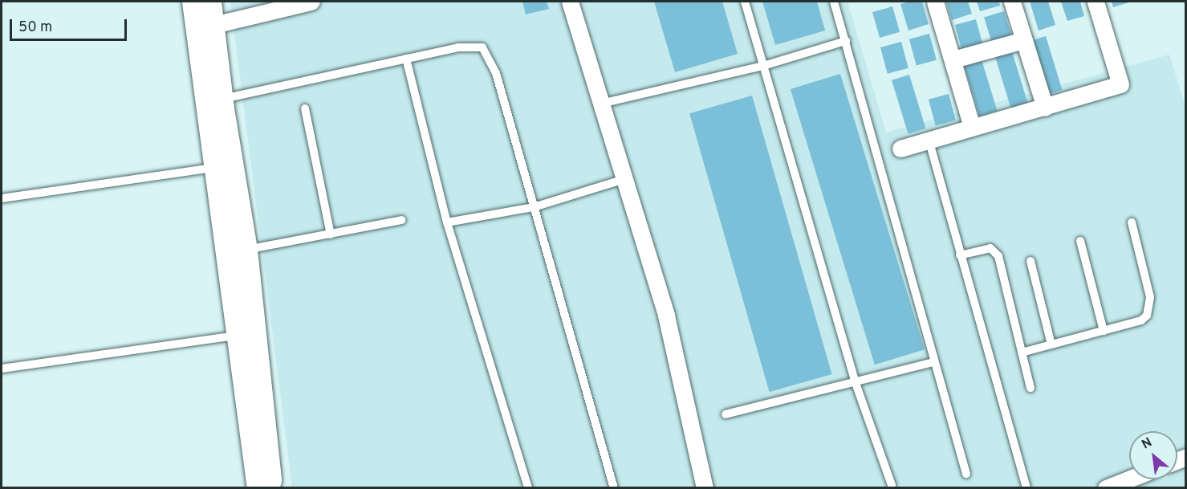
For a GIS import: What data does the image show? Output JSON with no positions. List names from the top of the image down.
{
  "scale_bar": "50 m",
  "north": "top left"
}
